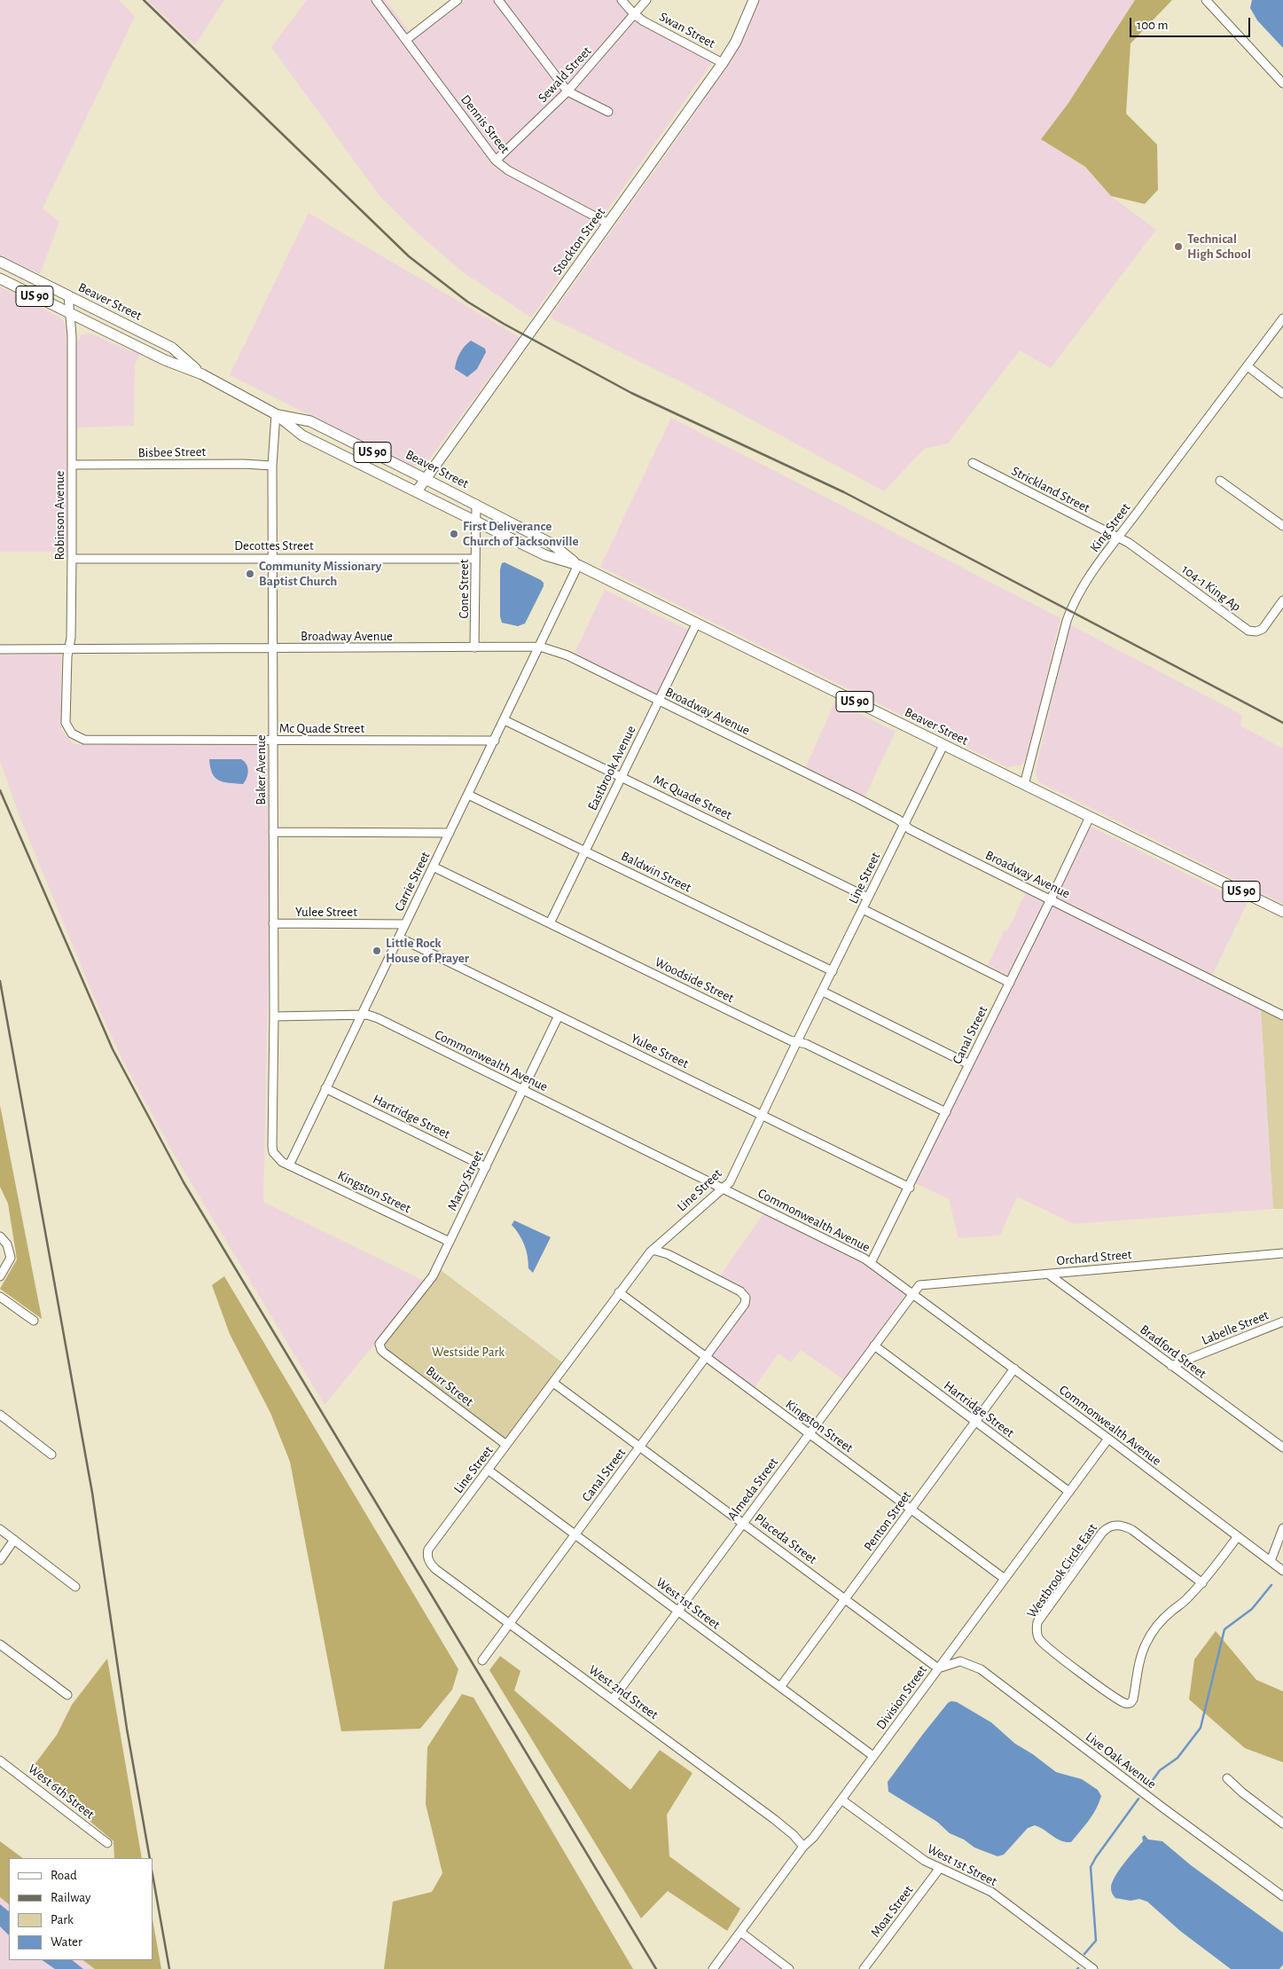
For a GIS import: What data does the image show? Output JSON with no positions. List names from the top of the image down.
{
  "streets": {
    "main road": ["Stockton Street", "US 90", "Beaver Street"],
    "street": [
      "Swan Street",
      "Sewald Street",
      "Dennis Street",
      "Bisbee Street",
      "Strickland Street",
      "Robinson Avenue",
      "King Street",
      "Decottes Street",
      "104-1 King Ap",
      "Cone Street",
      "Broadway Avenue",
      "Mc Quade Street",
      "Eastbrook Avenue",
      "Baker Avenue",
      "Baldwin Street",
      "Line Street",
      "Carrie Street",
      "Yulee Street",
      "Woodside Street",
      "Canal Street",
      "Commonwealth Avenue",
      "Hartridge Street",
      "Marcy Street",
      "Kingston Street",
      "Orchard Street",
      "Labelle Street",
      "Bradford Street",
      "Burr Street",
      "Almeda Street",
      "Penton Street",
      "Placeda Street",
      "Westbrook Circle East",
      "West 1st Street",
      "West 2nd Street",
      "Division Street",
      "Live Oak Avenue",
      "West 6th Street",
      "Moat Street"
    ]
  },
  "crossings": [
    ["Swan Street", "Sewald Street"],
    ["Swan Street", "Stockton Street"],
    ["Sewald Street", "Dennis Street"],
    ["Dennis Street", "Stockton Street"],
    ["Stockton Street", "Beaver Street"],
    ["Beaver Street", "Robinson Avenue"],
    ["Beaver Street", "King Street"],
    ["Beaver Street", "Cone Street"],
    ["Beaver Street", "Eastbrook Avenue"],
    ["Beaver Street", "Baker Avenue"],
    ["Beaver Street", "Line Street"],
    ["Beaver Street", "Carrie Street"],
    ["Beaver Street", "Canal Street"],
    ["Bisbee Street", "Robinson Avenue"],
    ["Bisbee Street", "Baker Avenue"],
    ["Strickland Street", "King Street"],
    ["Strickland Street", "104-1 King Ap"],
    ["Robinson Avenue", "Decottes Street"],
    ["Robinson Avenue", "Broadway Avenue"],
    ["Robinson Avenue", "Mc Quade Street"],
    ["King Street", "104-1 King Ap"],
    ["Decottes Street", "Cone Street"],
    ["Decottes Street", "Baker Avenue"],
    ["Cone Street", "Broadway Avenue"],
    ["Broadway Avenue", "Eastbrook Avenue"],
    ["Broadway Avenue", "Baker Avenue"],
    ["Broadway Avenue", "Line Street"],
    ["Broadway Avenue", "Carrie Street"],
    ["Broadway Avenue", "Canal Street"],
    ["Mc Quade Street", "Eastbrook Avenue"],
    ["Mc Quade Street", "Baker Avenue"],
    ["Mc Quade Street", "Line Street"],
    ["Mc Quade Street", "Carrie Street"],
    ["Eastbrook Avenue", "Baldwin Street"],
    ["Eastbrook Avenue", "Woodside Street"],
    ["Baker Avenue", "Carrie Street"],
    ["Baker Avenue", "Yulee Street"],
    ["Baker Avenue", "Commonwealth Avenue"],
    ["Baker Avenue", "Kingston Street"],
    ["Baldwin Street", "Line Street"],
    ["Baldwin Street", "Carrie Street"],
    ["Line Street", "Yulee Street"],
    ["Line Street", "Woodside Street"],
    ["Line Street", "Canal Street"],
    ["Line Street", "Commonwealth Avenue"],
    ["Line Street", "Kingston Street"],
    ["Line Street", "Burr Street"],
    ["Line Street", "Placeda Street"],
    ["Line Street", "West 1st Street"],
    ["Line Street", "West 2nd Street"],
    ["Carrie Street", "Yulee Street"],
    ["Carrie Street", "Woodside Street"],
    ["Carrie Street", "Commonwealth Avenue"],
    ["Carrie Street", "Hartridge Street"],
    ["Carrie Street", "Kingston Street"],
    ["Yulee Street", "Canal Street"],
    ["Yulee Street", "Marcy Street"],
    ["Woodside Street", "Canal Street"],
    ["Canal Street", "Commonwealth Avenue"],
    ["Canal Street", "Kingston Street"],
    ["Canal Street", "Placeda Street"],
    ["Canal Street", "West 1st Street"],
    ["Canal Street", "West 2nd Street"],
    ["Commonwealth Avenue", "Marcy Street"],
    ["Commonwealth Avenue", "Orchard Street"],
    ["Commonwealth Avenue", "Almeda Street"],
    ["Commonwealth Avenue", "Penton Street"],
    ["Commonwealth Avenue", "Division Street"],
    ["Hartridge Street", "Marcy Street"],
    ["Hartridge Street", "Almeda Street"],
    ["Hartridge Street", "Penton Street"],
    ["Hartridge Street", "Division Street"],
    ["Marcy Street", "Kingston Street"],
    ["Marcy Street", "Burr Street"],
    ["Kingston Street", "Almeda Street"],
    ["Kingston Street", "Penton Street"],
    ["Kingston Street", "Division Street"],
    ["Orchard Street", "Bradford Street"],
    ["Orchard Street", "Almeda Street"],
    ["Labelle Street", "Bradford Street"],
    ["Almeda Street", "Placeda Street"],
    ["Almeda Street", "West 1st Street"],
    ["Almeda Street", "West 2nd Street"],
    ["Penton Street", "Placeda Street"],
    ["Penton Street", "West 1st Street"],
    ["Placeda Street", "Division Street"],
    ["Placeda Street", "Live Oak Avenue"],
    ["West 1st Street", "Division Street"],
    ["West 1st Street", "Moat Street"],
    ["West 2nd Street", "Division Street"],
    ["Division Street", "Live Oak Avenue"]
  ],
  "parks": ["Westside Park"],
  "places": [
    "Technical High School",
    "First Deliverance Church of Jacksonville",
    "Community Missionary Baptist Church",
    "Little Rock House of Prayer"
  ],
  "legend": [
    "Road",
    "Railway",
    "Park",
    "Water"
  ],
  "scale_bar": "100 m"
}
